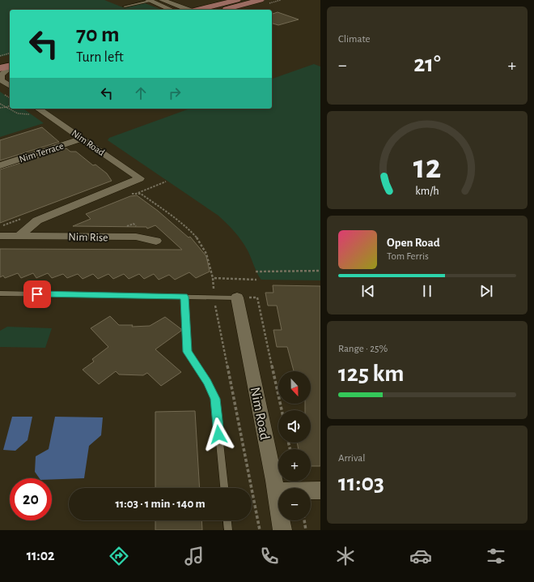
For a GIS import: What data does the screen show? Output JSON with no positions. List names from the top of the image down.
{
  "streets": {
    "street": ["Nim Road", "Nim Terrace", "Nim Rise"]
  },
  "crossings": [
    ["Nim Road", "Nim Terrace"]
  ],
  "north": "bottom",
  "page": {
    "tile": [
      "Climate",
      ["Range · 25%", "125 km"],
      ["Arrival", "11:03"]
    ],
    "turn": ["70 m", "Turn left"],
    "heat": ["−", "21°", "+"],
    "song": ["Open Road", "Tom Ferris"],
    "map_buttons": ["+", "−"],
    "limit": "20",
    "trip": "11:03 · 1 min · 140 m",
    "tabs": "11:02",
    "gauge": ["12", "km/h"]
  }
}
